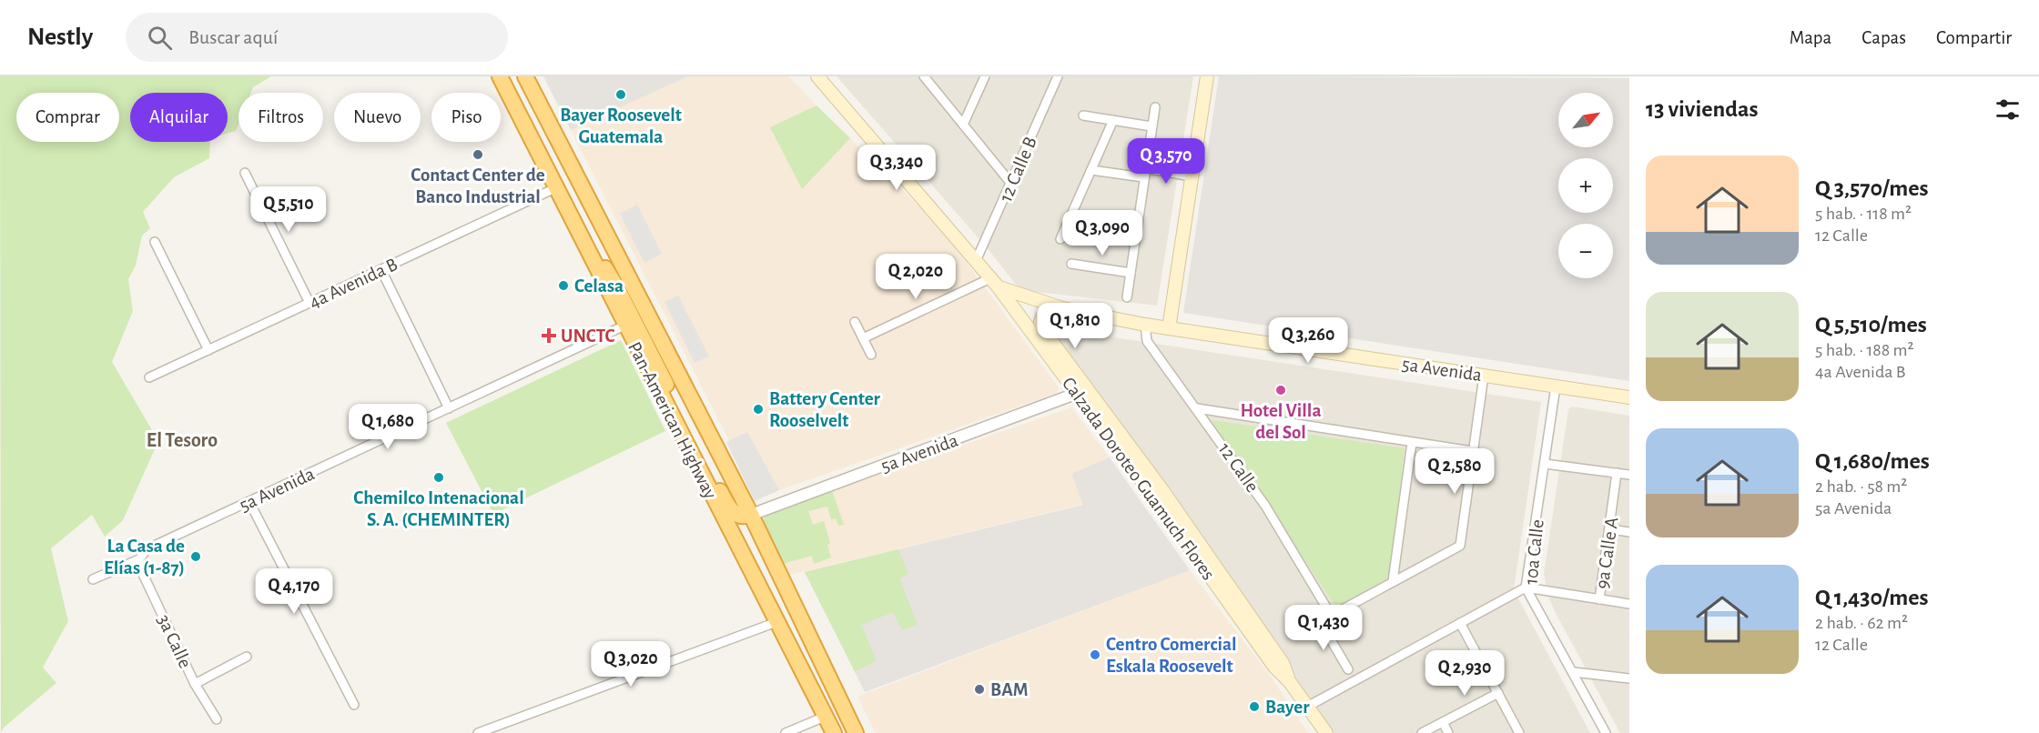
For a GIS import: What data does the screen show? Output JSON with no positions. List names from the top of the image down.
{
  "streets": {
    "highway": ["Pan-American Highway"],
    "main road": ["5a Avenida", "Calzada Doroteo Guamuch Flores"],
    "street": [
      "12 Calle B",
      "4a Avenida B",
      "12 Calle",
      "10a Calle",
      "9a Calle A",
      "3a Calle"
    ]
  },
  "crossings": [
    ["12 Calle B", "Calzada Doroteo Guamuch Flores"],
    ["4a Avenida B", "Pan-American Highway"],
    ["5a Avenida", "Pan-American Highway"],
    ["5a Avenida", "12 Calle"],
    ["5a Avenida", "Calzada Doroteo Guamuch Flores"],
    ["5a Avenida", "10a Calle"],
    ["5a Avenida", "3a Calle"]
  ],
  "districts": ["El Tesoro"],
  "places": {
    "other": [
      "Bayer Roosevelt Guatemala",
      "Contact Center de Banco Industrial",
      "Celasa",
      "Hotel Villa del Sol",
      "Battery Center Rooselvelt",
      "Chemilco Intenacional S. A. (CHEMINTER)",
      "La Casa de Elías (1-87)",
      "Centro Comercial Eskala Roosevelt",
      "BAM",
      "Bayer"
    ],
    "health": ["UNCTC"]
  },
  "north": "top right",
  "page": {
    "header": "Nestly",
    "search": "Buscar aquí",
    "nav": ["Mapa", "Capas", "Compartir"],
    "heading": "13 viviendas",
    "map_buttons": ["+", "−"],
    "chip": [
      "Comprar",
      "Alquilar",
      "Filtros",
      "Nuevo",
      "Piso"
    ],
    "price": [
      "Q 3,570",
      "Q 3,340",
      "Q 5,510",
      "Q 3,090",
      "Q 2,020",
      "Q 1,810",
      "Q 3,260",
      "Q 1,680",
      "Q 2,580",
      "Q 4,170",
      "Q 1,430",
      "Q 3,020",
      "Q 2,930"
    ],
    "list": [
      {
        "name": "Q 3,570/mes",
        "note": "5 hab. · 118 m² · 12 Calle"
      },
      {
        "name": "Q 5,510/mes",
        "note": "5 hab. · 188 m² · 4a Avenida B"
      },
      {
        "name": "Q 1,680/mes",
        "note": "2 hab. · 58 m² · 5a Avenida"
      },
      {
        "name": "Q 1,430/mes",
        "note": "2 hab. · 62 m² · 12 Calle"
      }
    ]
  }
}
